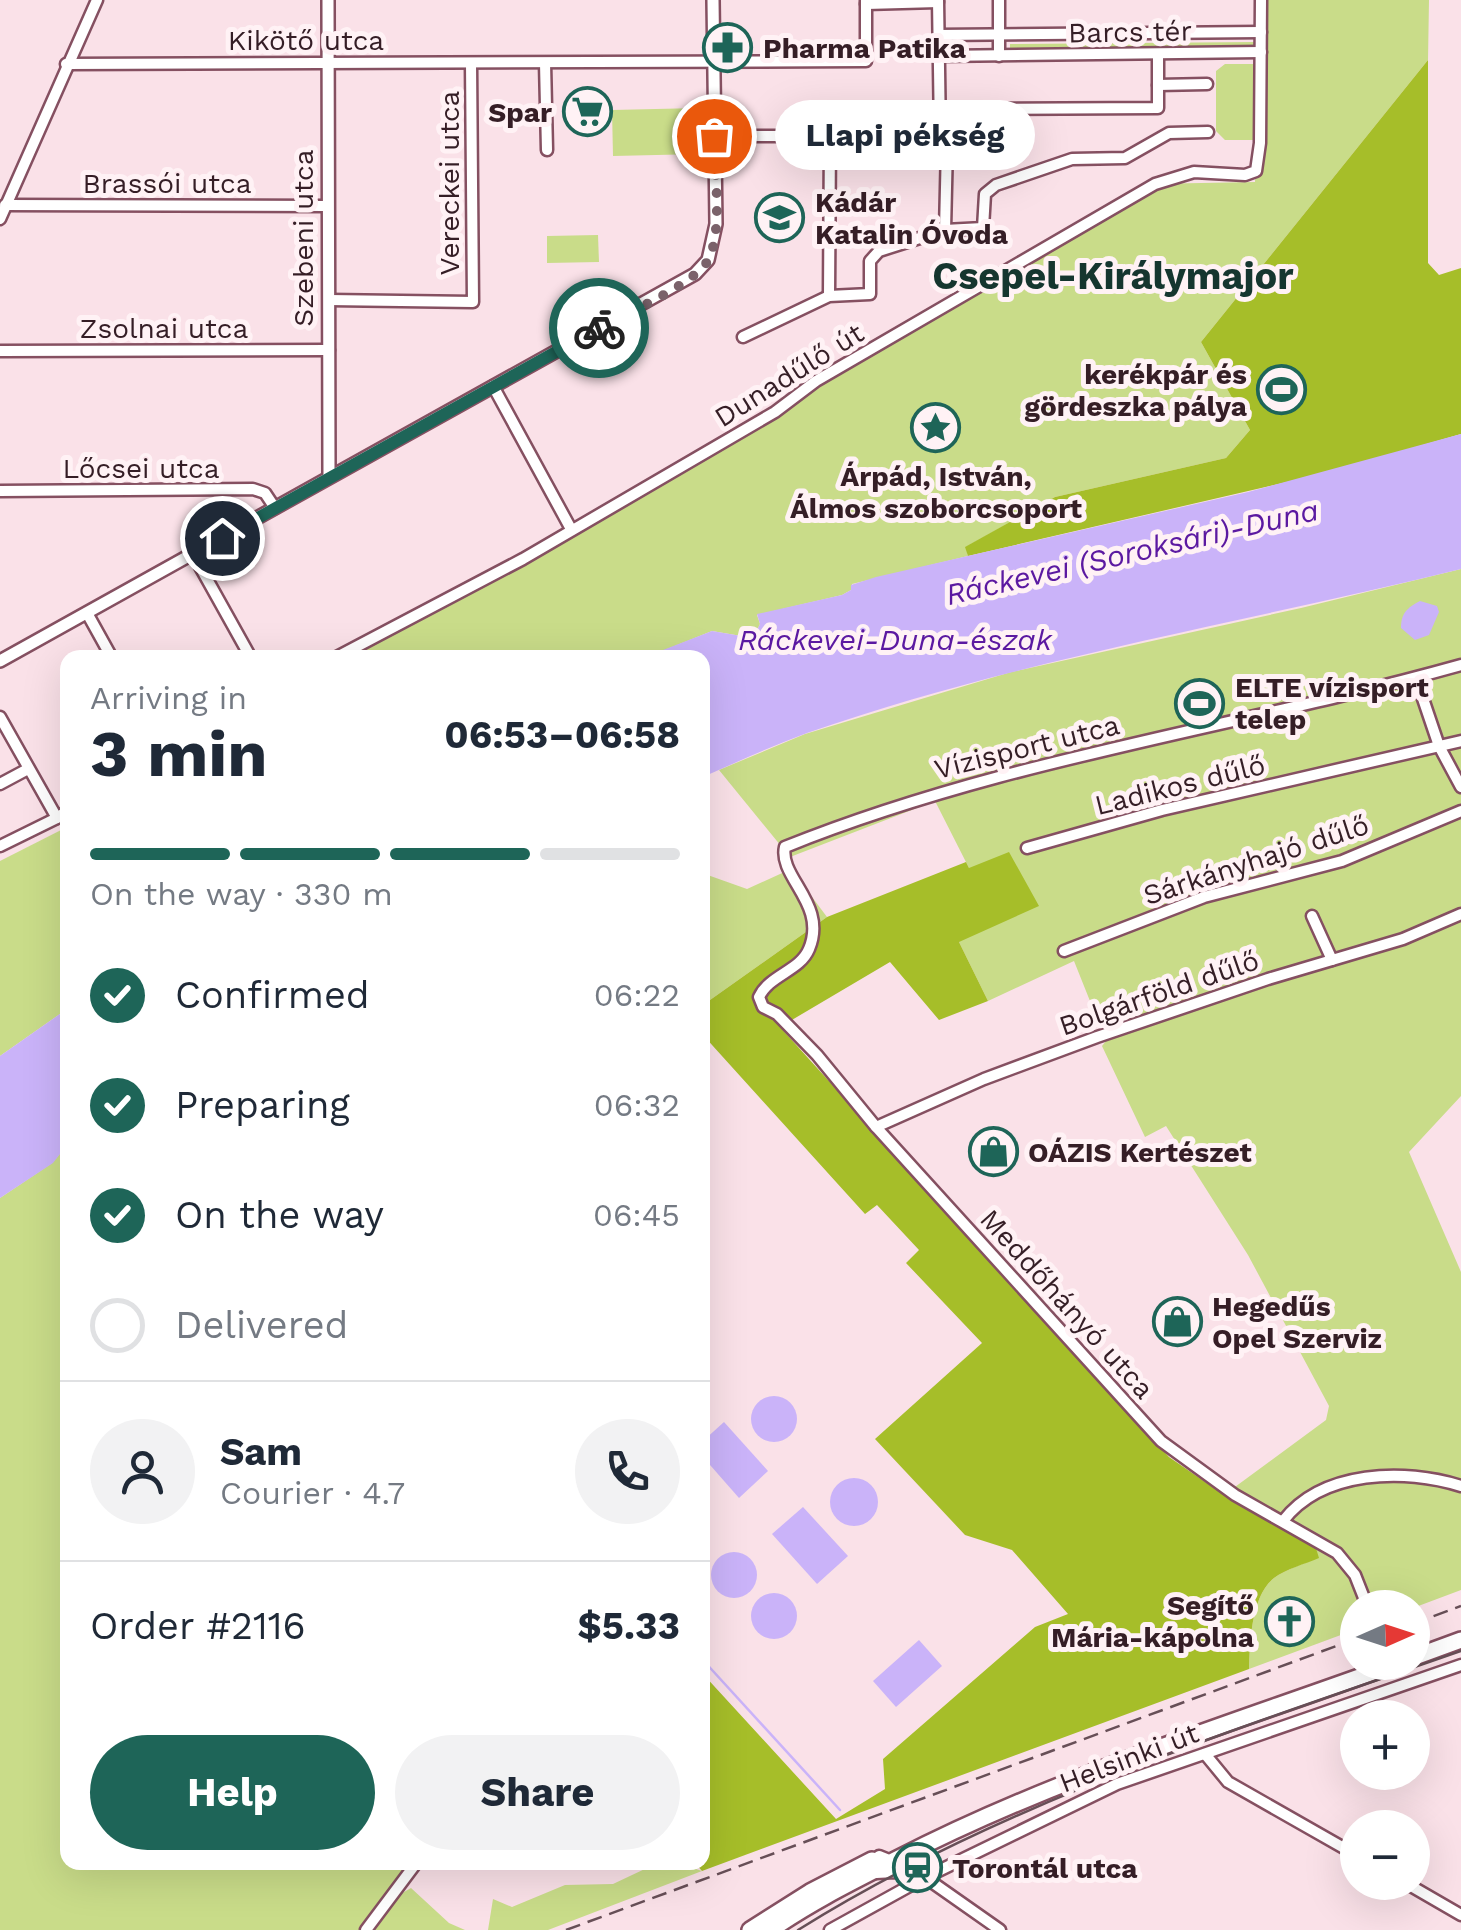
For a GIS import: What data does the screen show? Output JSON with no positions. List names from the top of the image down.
{
  "streets": {
    "main road": ["Helsinki út"],
    "street": [
      "Barcs tér",
      "Kikötő utca",
      "Brassói utca",
      "Vereckei utca",
      "Szebeni utca",
      "Zsolnai utca",
      "Dunadűlő út",
      "Lőcsei utca",
      "Vízisport utca",
      "Ladikos dűlő",
      "Sárkányhajó dűlő",
      "Bolgárföld dűlő",
      "Meddőhányó utca"
    ]
  },
  "crossings": [
    ["Barcs tér", "Dunadűlő út"],
    ["Kikötő utca", "Vereckei utca"],
    ["Kikötő utca", "Szebeni utca"],
    ["Brassói utca", "Szebeni utca"],
    ["Vereckei utca", "Szebeni utca"],
    ["Szebeni utca", "Zsolnai utca"],
    ["Vízisport utca", "Meddőhányó utca"],
    ["Bolgárföld dűlő", "Meddőhányó utca"]
  ],
  "districts": ["Csepel-Királymajor"],
  "water": ["Ráckevei (Soroksári)-Duna", "Ráckevei-Duna-észak"],
  "places": {
    "pharmacy": ["Pharma Patika"],
    "supermarket": ["Spar"],
    "other": ["Llapi pékség"],
    "school or university": ["Kádár Katalin Óvoda"],
    "sports": ["kerékpár és gördeszka pálya", "ELTE vízisport telep"],
    "place": ["Árpád, István, Álmos szoborcsoport"],
    "shop": ["OÁZIS Kertészet", "Hegedűs Opel Szerviz"],
    "church": ["Segítő Mária-kápolna"],
    "station": ["Torontál utca"]
  },
  "north": "right",
  "page": {
    "bubble": "Llapi pékség",
    "heading": ["3 min", "Arriving in", "06:53–06:58"],
    "panel": [
      "Sam",
      "Courier · 4.7",
      "Order #2116",
      "$5.33"
    ],
    "bar": "On the way · 330 m",
    "list": [
      ["Confirmed", "06:22"],
      ["Preparing", "06:32"],
      ["On the way", "06:45"],
      "Delivered"
    ],
    "map_buttons": ["+", "−"],
    "buttons": ["Help", "Share"]
  }
}
